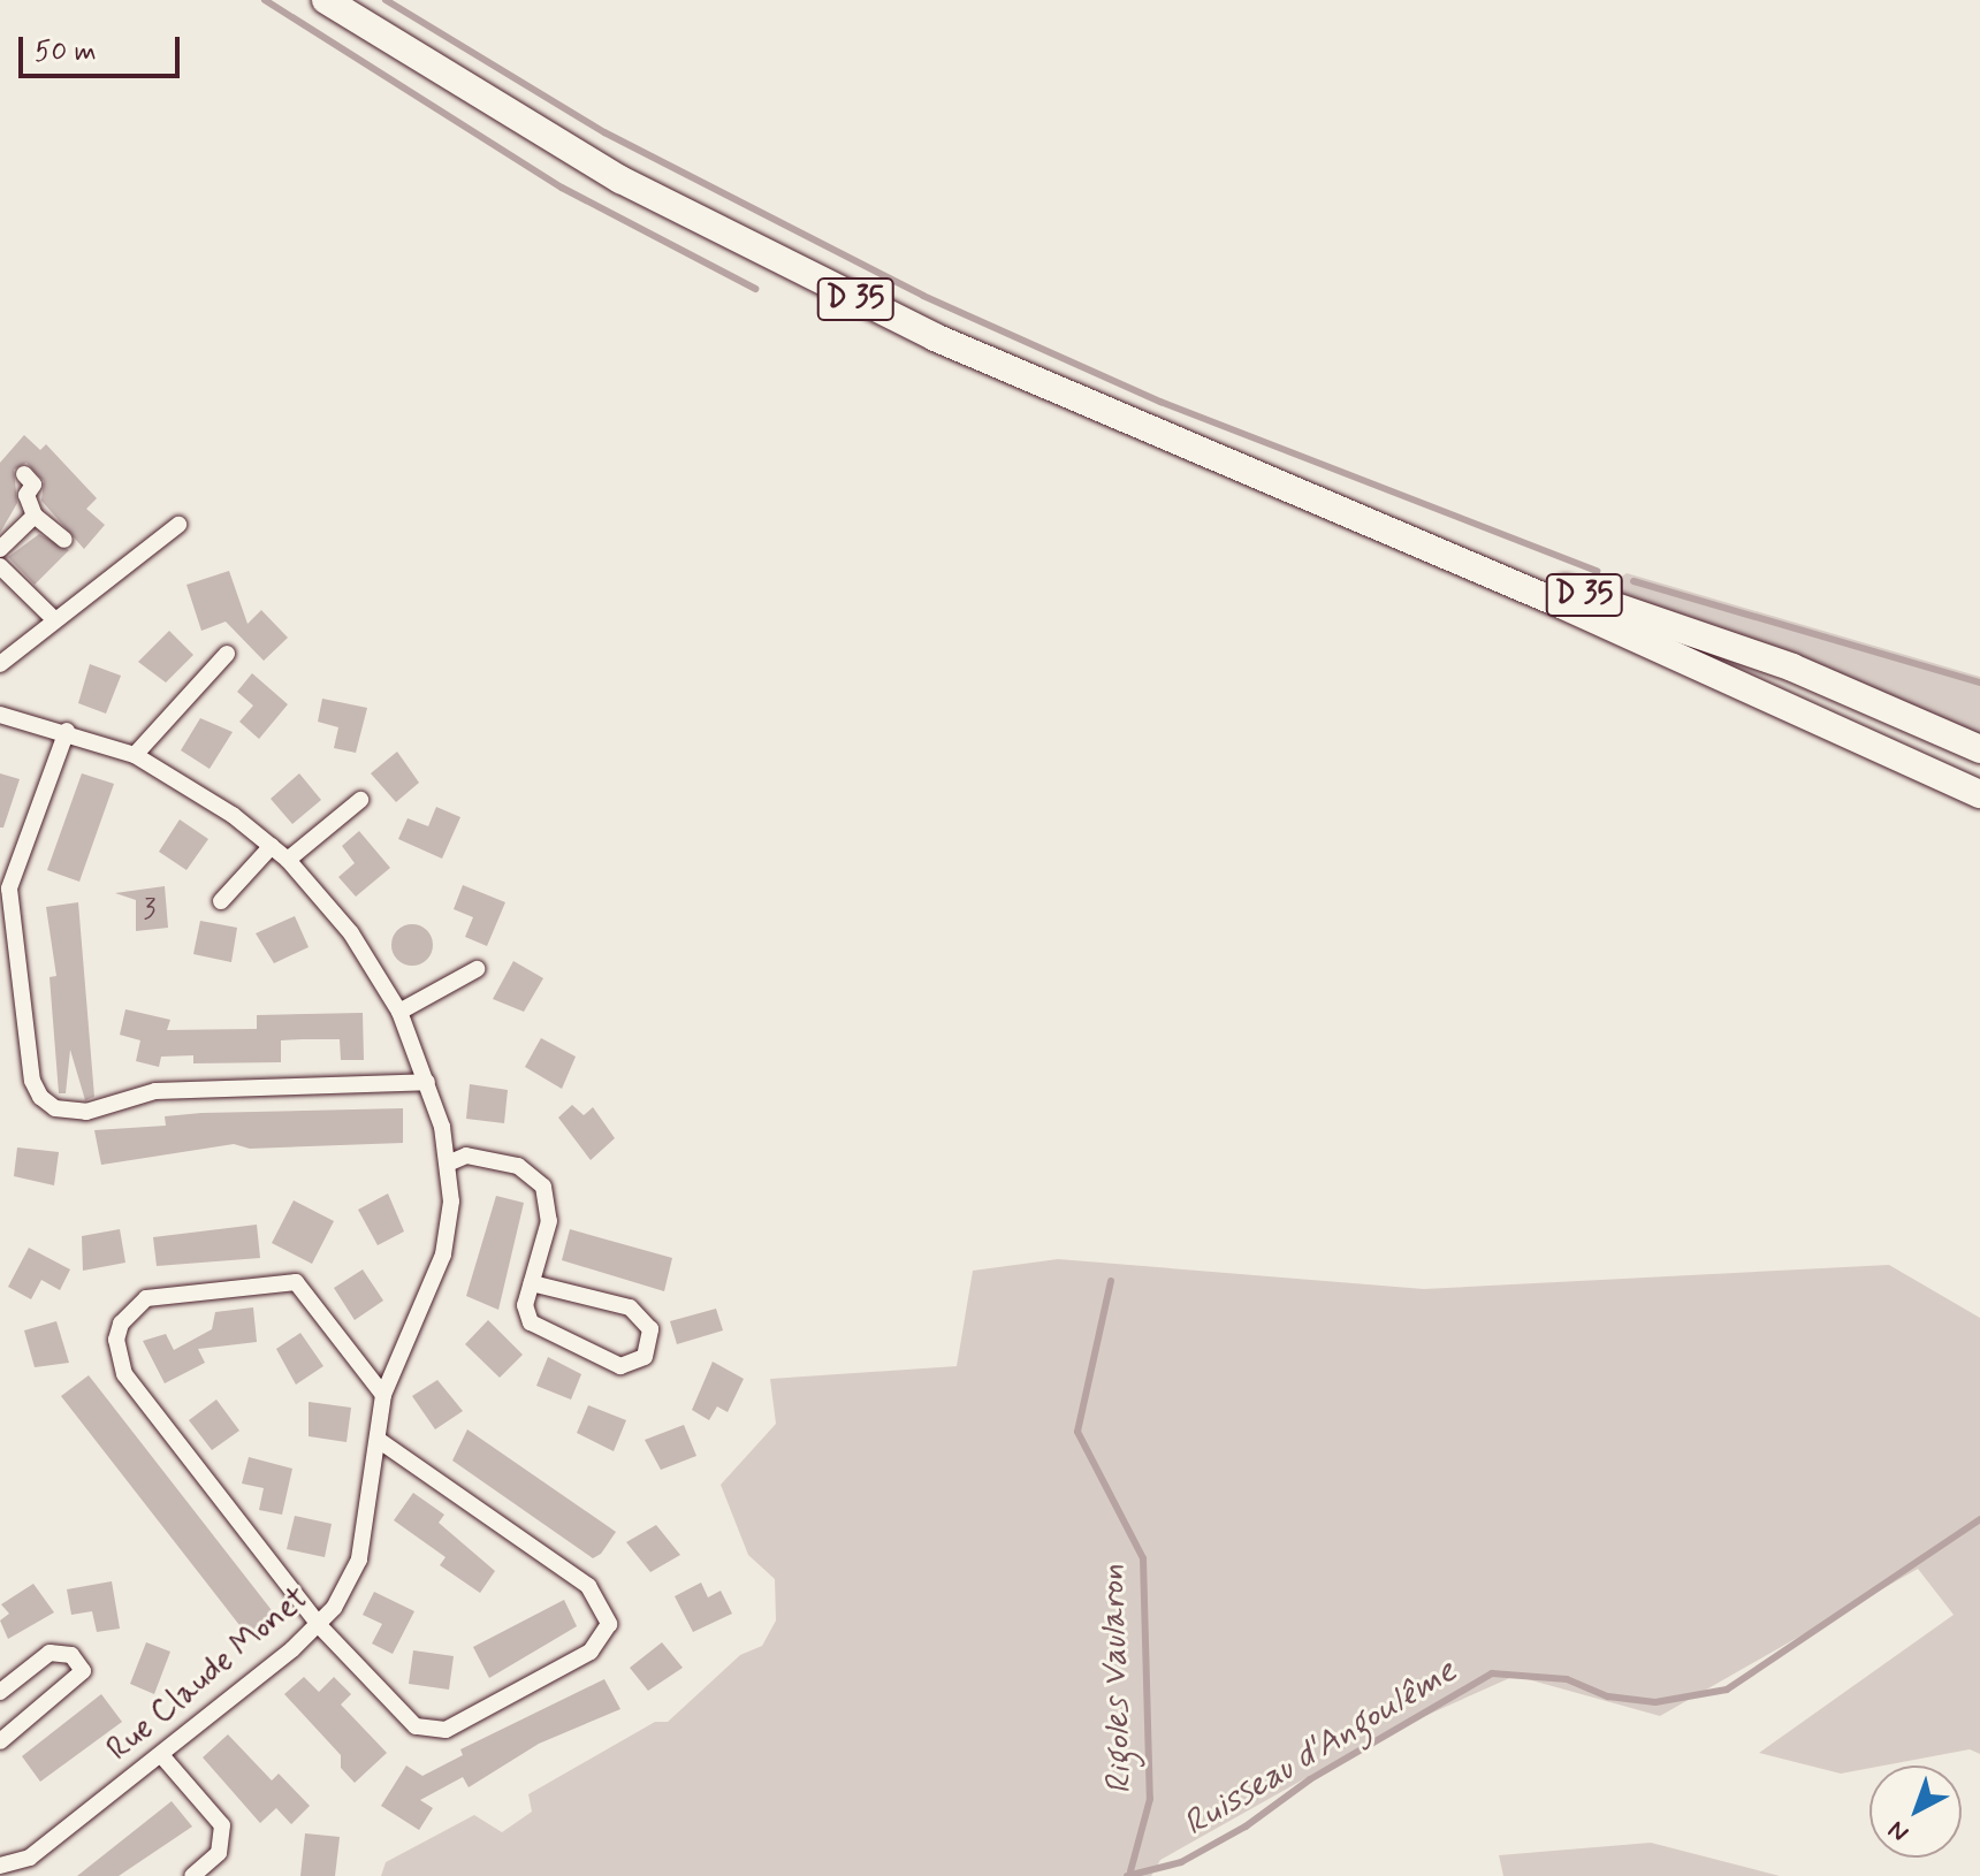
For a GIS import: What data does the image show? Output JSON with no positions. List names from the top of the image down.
{
  "streets": {
    "main road": ["D 35"],
    "street": ["Rue Claude Monet"]
  },
  "water": ["Rigoles Vaularon", "Ruisseau d'Angoulême"],
  "house_numbers": ["3"],
  "scale_bar": "50 m",
  "north": "bottom left"
}
